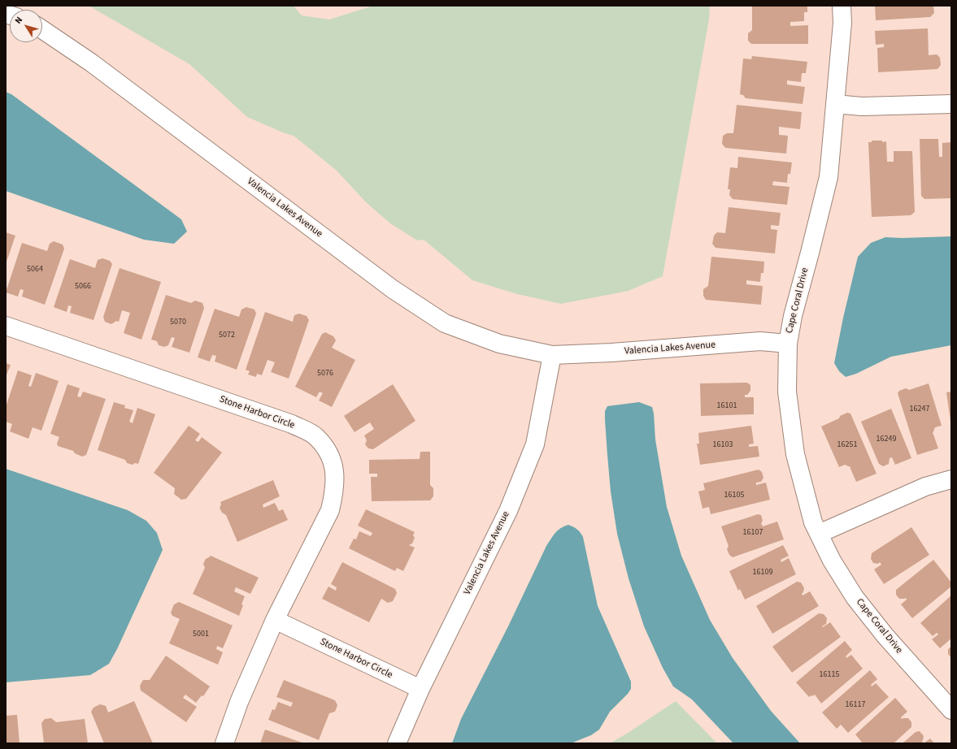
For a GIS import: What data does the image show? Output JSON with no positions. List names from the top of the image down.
{
  "streets": {
    "street": ["Valencia Lakes Avenue", "Cape Coral Drive", "Stone Harbor Circle"]
  },
  "crossings": [
    ["Valencia Lakes Avenue", "Cape Coral Drive"],
    ["Valencia Lakes Avenue", "Stone Harbor Circle"]
  ],
  "house_numbers": [
    "5064",
    "5066",
    "5070",
    "5072",
    "5076",
    "16101",
    "16247",
    "16249",
    "16103",
    "16251",
    "16105",
    "16107",
    "16109",
    "5001",
    "16115",
    "16117"
  ],
  "north": "top left"
}
